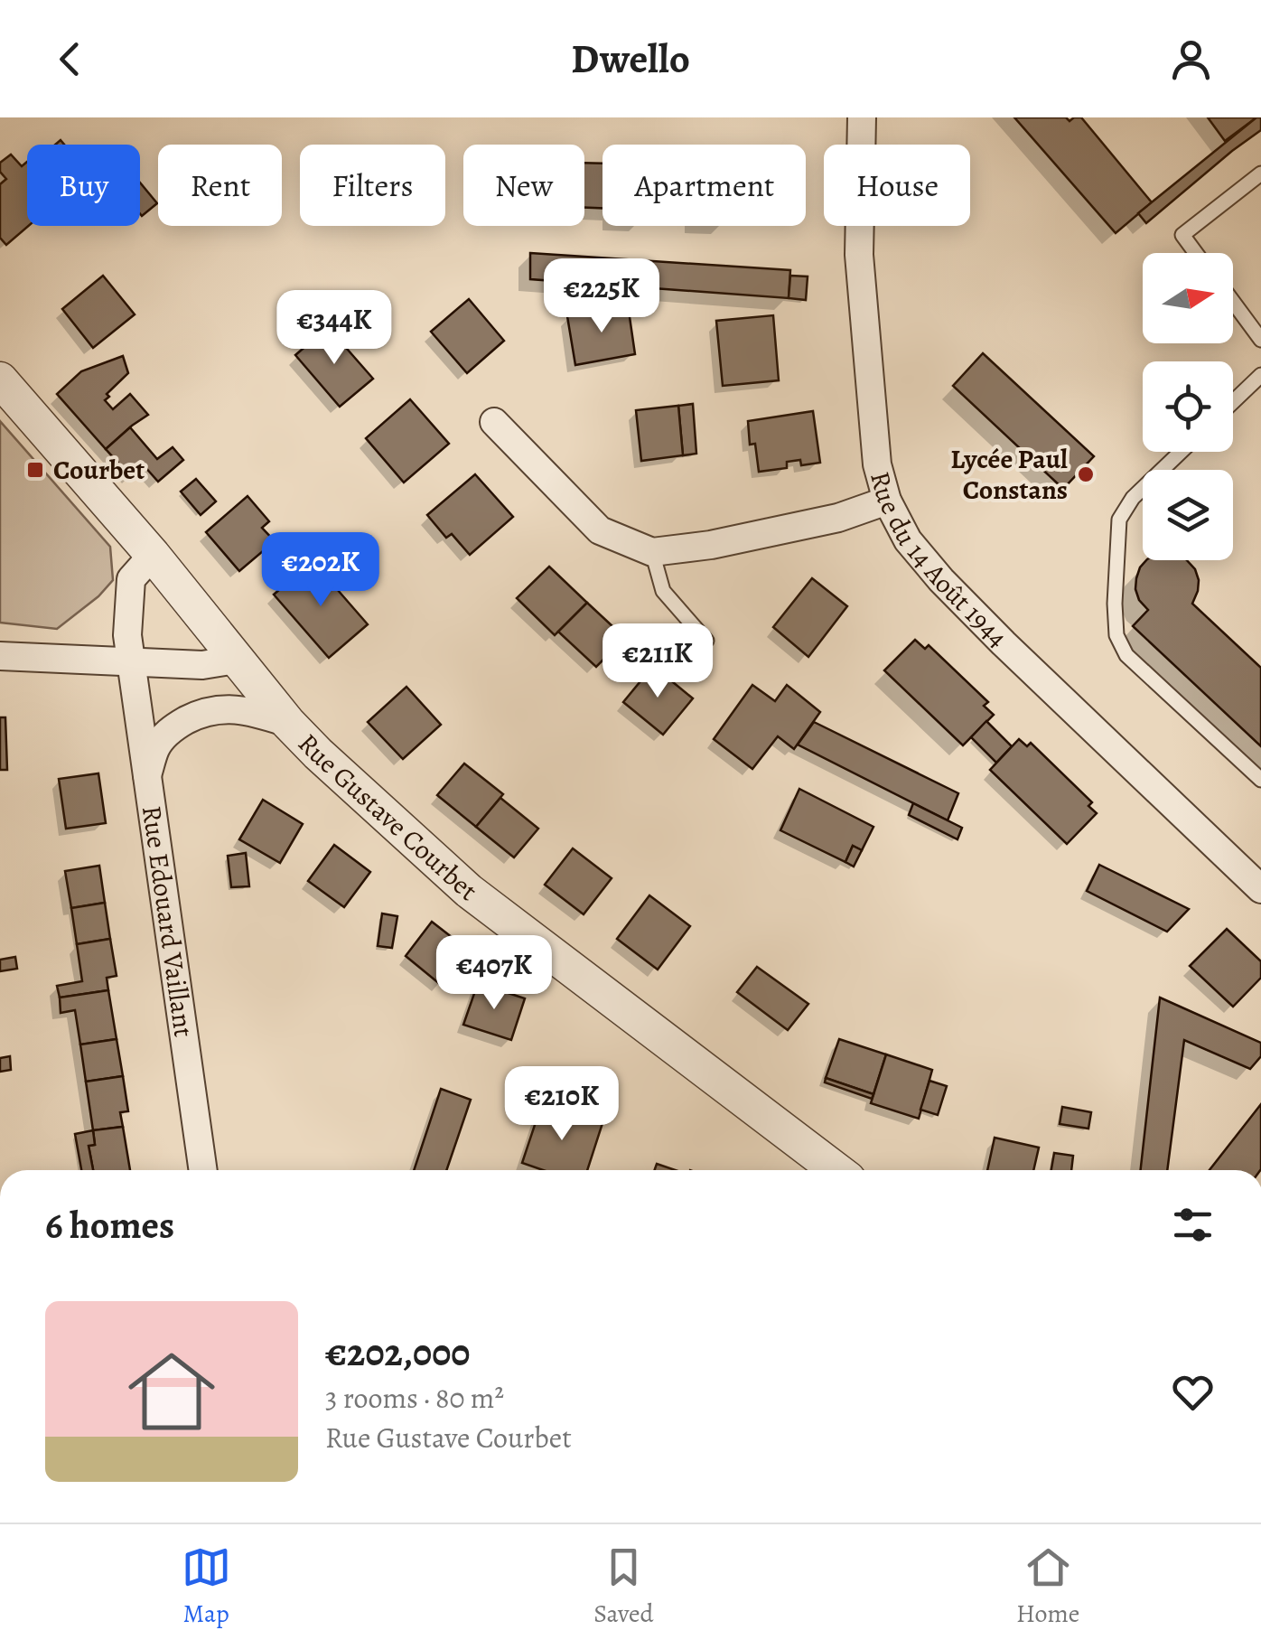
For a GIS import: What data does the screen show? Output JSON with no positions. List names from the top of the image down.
{
  "streets": {
    "street": ["Rue du 14 Août 1944", "Rue Gustave Courbet", "Rue Edouard Vaillant"]
  },
  "crossings": [
    ["Rue Gustave Courbet", "Rue Edouard Vaillant"]
  ],
  "places": {
    "transit": ["Courbet"],
    "other": ["Lycée Paul Constans"]
  },
  "north": "right",
  "page": {
    "header": "Dwello",
    "chip": [
      "Buy",
      "Rent",
      "Filters",
      "New",
      "Apartment",
      "House"
    ],
    "price": [
      "€225K",
      "€344K",
      "€202K",
      "€211K",
      "€407K",
      "€210K"
    ],
    "heading": "6 homes",
    "list": [
      {
        "name": "€202,000",
        "note": "3 rooms · 80 m² · Rue Gustave Courbet"
      }
    ],
    "tabs": ["Map", "Saved", "Home"]
  }
}
